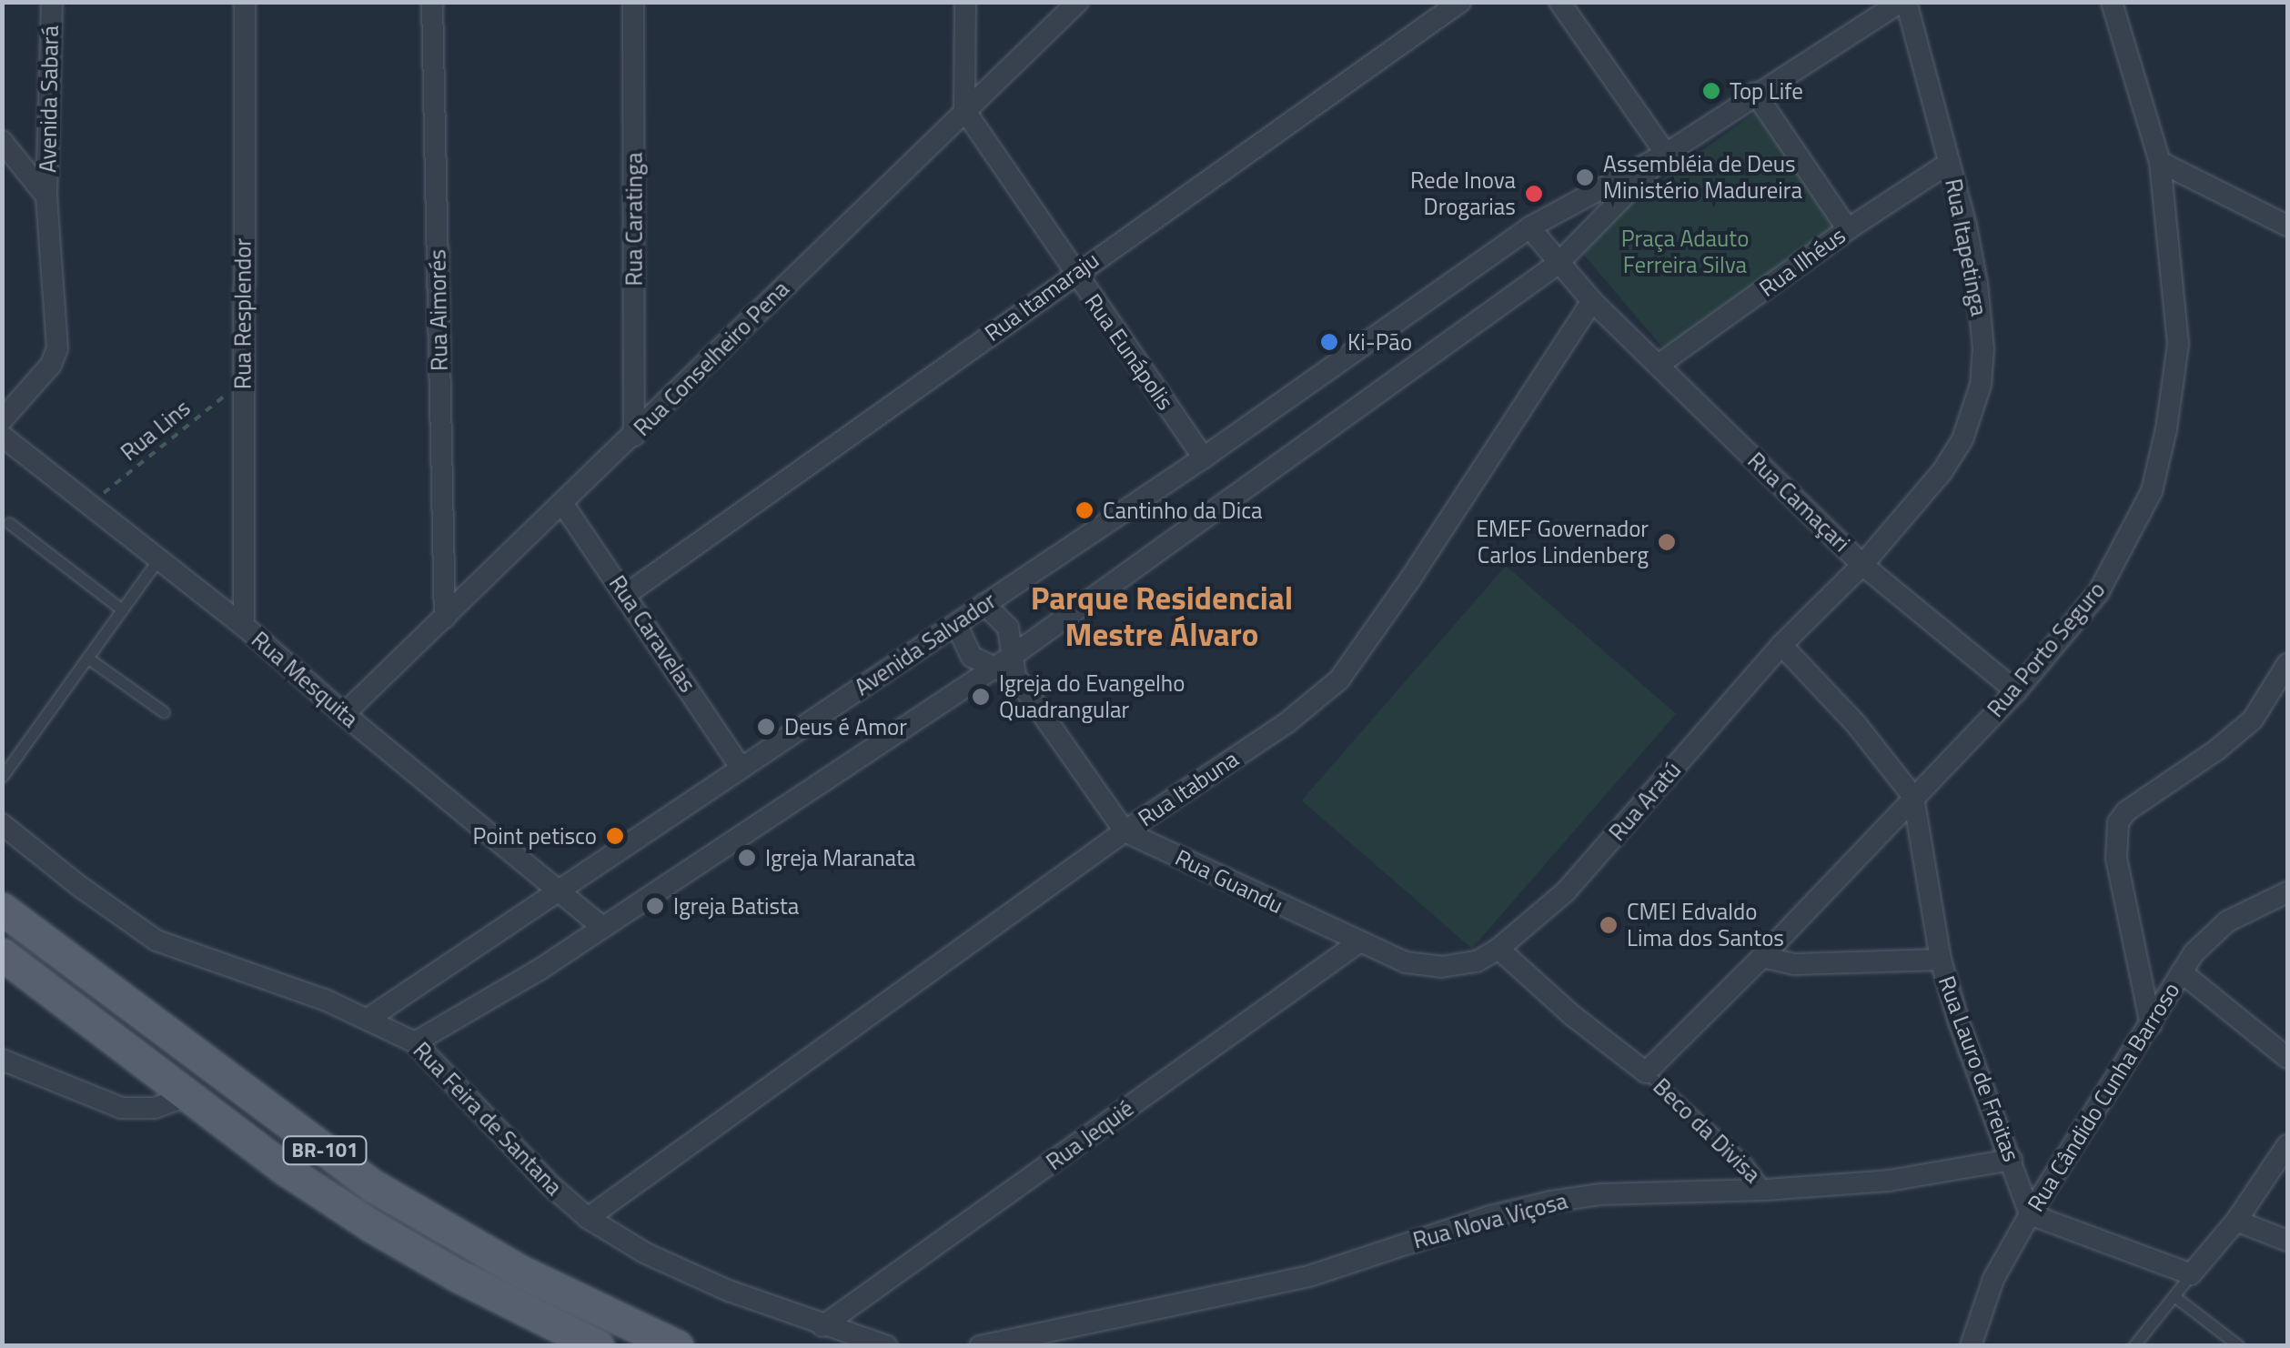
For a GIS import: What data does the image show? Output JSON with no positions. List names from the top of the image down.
{
  "streets": {
    "main road": ["BR-101"],
    "street": [
      "Avenida Sabará",
      "Rua Caratinga",
      "Rua Itapetinga",
      "Rua Ilhéus",
      "Rua Itamaraju",
      "Rua Aimorés",
      "Rua Resplendor",
      "Rua Eunápolis",
      "Rua Conselheiro Pena",
      "Rua Camaçari",
      "Rua Caravelas",
      "Avenida Salvador",
      "Rua Porto Seguro",
      "Rua Mesquita",
      "Rua Itabuna",
      "Rua Aratú",
      "Rua Guandu",
      "Rua Lauro de Freitas",
      "Rua Cândido Cunha Barroso",
      "Rua Feira de Santana",
      "Rua Jequié",
      "Rua Nova Viçosa"
    ],
    "lane": ["Beco da Divisa"],
    "path": ["Rua Lins"]
  },
  "crossings": [
    ["Rua Caratinga", "Rua Conselheiro Pena"],
    ["Rua Itapetinga", "Rua Ilhéus"],
    ["Rua Itapetinga", "Rua Camaçari"],
    ["Rua Itapetinga", "Avenida Salvador"],
    ["Rua Itapetinga", "Rua Aratú"],
    ["Rua Itapetinga", "Rua Lauro de Freitas"],
    ["Rua Ilhéus", "Rua Camaçari"],
    ["Rua Itamaraju", "Rua Eunápolis"],
    ["Rua Itamaraju", "Rua Caravelas"],
    ["Rua Aimorés", "Rua Conselheiro Pena"],
    ["Rua Resplendor", "Rua Lins"],
    ["Rua Resplendor", "Rua Mesquita"],
    ["Rua Eunápolis", "Rua Conselheiro Pena"],
    ["Rua Eunápolis", "Avenida Salvador"],
    ["Rua Conselheiro Pena", "Rua Caravelas"],
    ["Rua Conselheiro Pena", "Rua Mesquita"],
    ["Rua Lins", "Rua Mesquita"],
    ["Rua Camaçari", "Rua Porto Seguro"],
    ["Rua Camaçari", "Rua Itabuna"],
    ["Rua Caravelas", "Avenida Salvador"],
    ["Avenida Salvador", "Rua Mesquita"],
    ["Avenida Salvador", "Rua Guandu"],
    ["Avenida Salvador", "Rua Feira de Santana"],
    ["Rua Porto Seguro", "Rua Lauro de Freitas"],
    ["Rua Porto Seguro", "Beco da Divisa"],
    ["Rua Itabuna", "Rua Guandu"],
    ["Rua Itabuna", "Rua Feira de Santana"],
    ["Rua Aratú", "Rua Guandu"],
    ["Rua Aratú", "Rua Lauro de Freitas"],
    ["Rua Aratú", "Rua Jequié"],
    ["Rua Guandu", "Rua Jequié"],
    ["Rua Lauro de Freitas", "Rua Cândido Cunha Barroso"],
    ["Rua Lauro de Freitas", "Rua Nova Viçosa"],
    ["Rua Feira de Santana", "Rua Jequié"],
    ["Beco da Divisa", "Rua Nova Viçosa"]
  ],
  "districts": ["Parque Residencial Mestre Álvaro"],
  "parks": ["Praça Adauto Ferreira Silva"],
  "places": [
    "Top Life",
    "Assembléia de Deus Ministério Madureira",
    "Rede Inova Drogarias",
    "Ki-Pão",
    "Cantinho da Dica",
    "EMEF Governador Carlos Lindenberg",
    "Igreja do Evangelho Quadrangular",
    "Deus é Amor",
    "Point petisco",
    "Igreja Maranata",
    "Igreja Batista",
    "CMEI Edvaldo Lima dos Santos"
  ]
}
